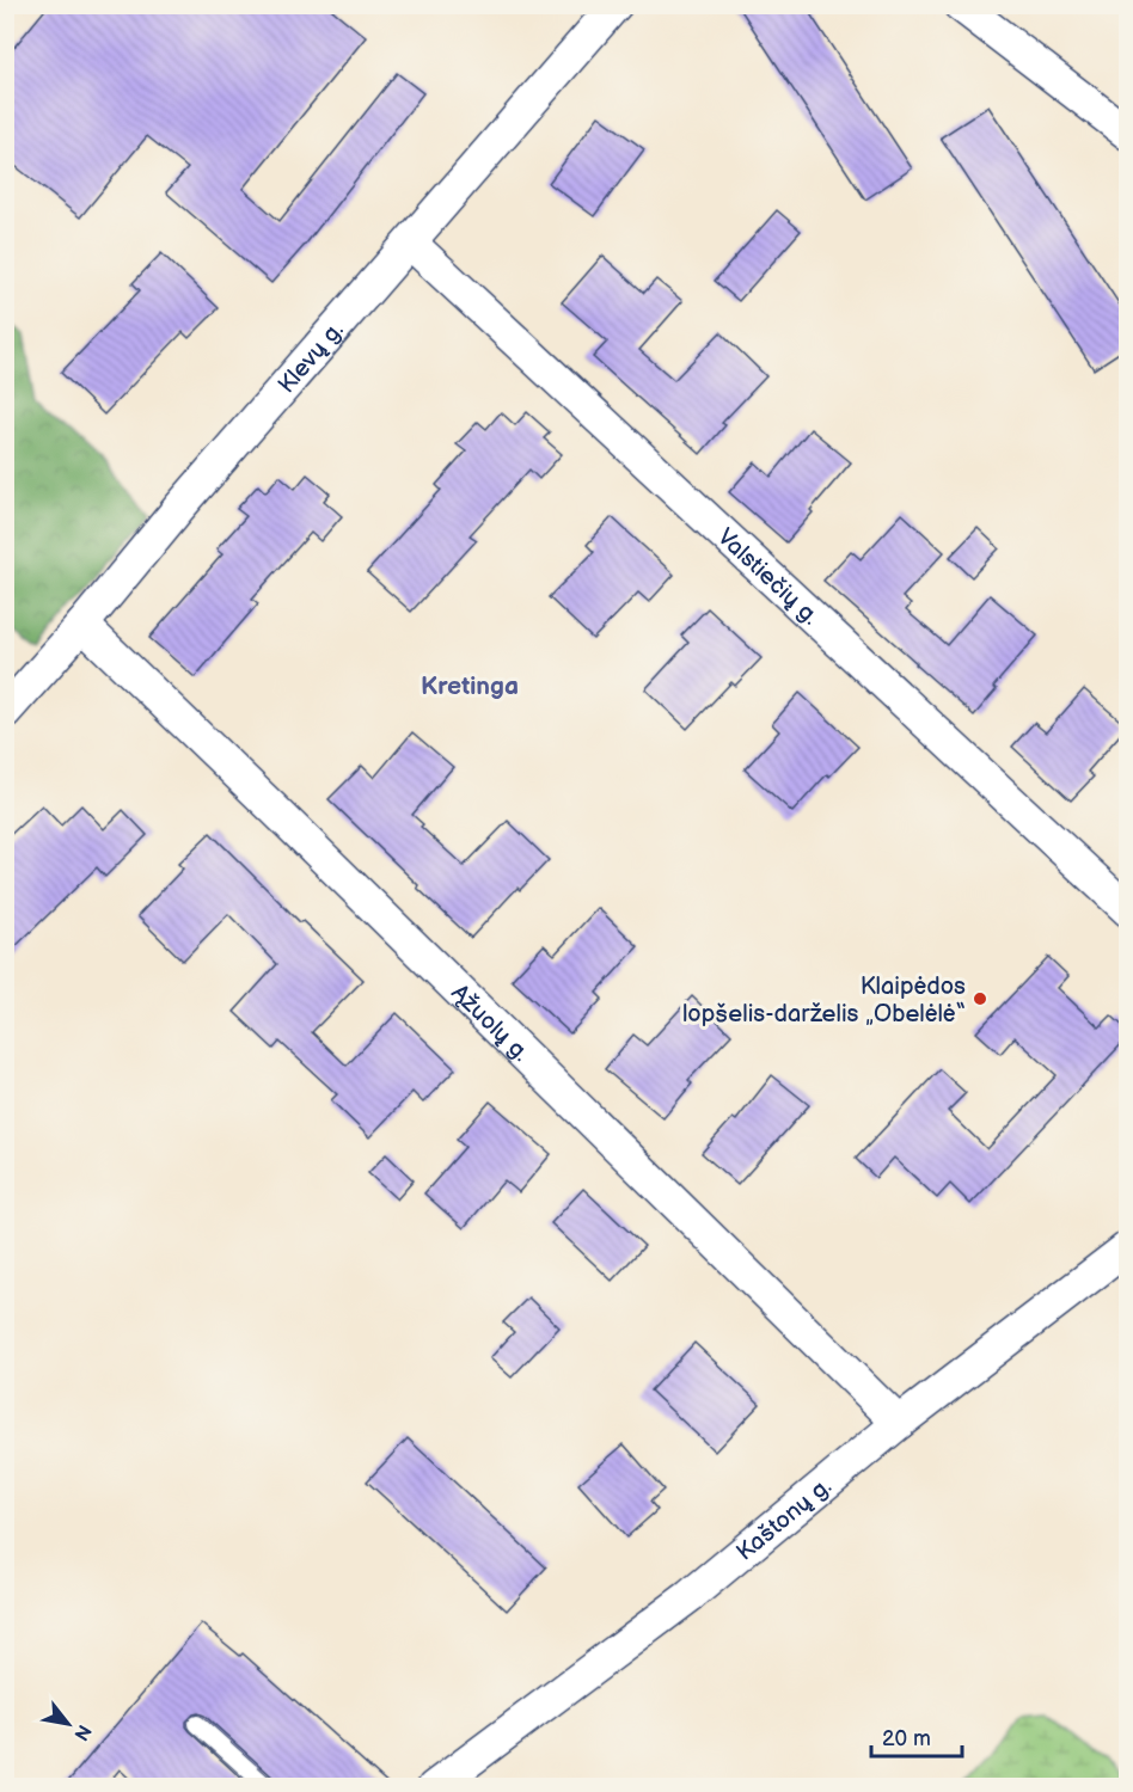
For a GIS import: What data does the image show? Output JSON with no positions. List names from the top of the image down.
{
  "streets": {
    "street": [
      "Klevų g.",
      "Valstiečių g.",
      "Ąžuolų g.",
      "Kaštonų g."
    ]
  },
  "crossings": [
    ["Klevų g.", "Valstiečių g."],
    ["Klevų g.", "Ąžuolų g."],
    ["Ąžuolų g.", "Kaštonų g."]
  ],
  "districts": ["Kretinga"],
  "places": ["Klaipėdos lopšelis-darželis „Obelėlė“"],
  "scale_bar": "20 m",
  "north": "bottom right"
}
